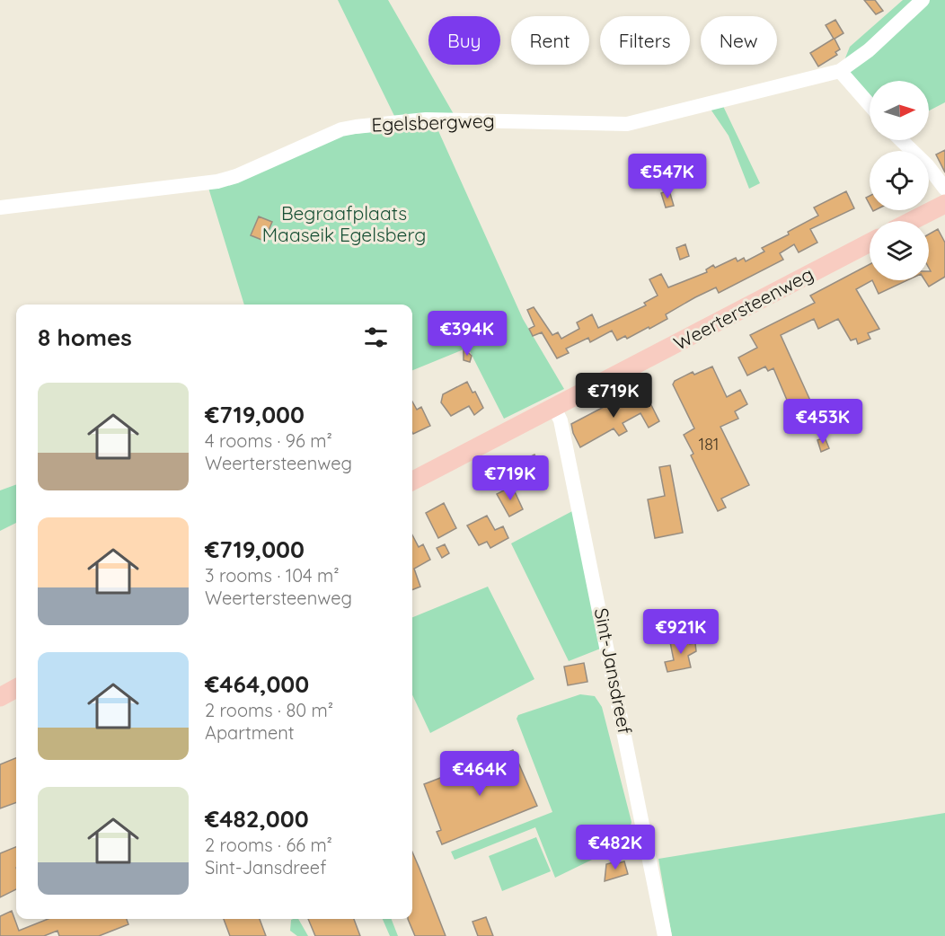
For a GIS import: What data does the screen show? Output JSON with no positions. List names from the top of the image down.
{
  "streets": {
    "main road": ["Weertersteenweg"],
    "street": ["Egelsbergweg", "Sint-Jansdreef"]
  },
  "crossings": [
    ["Weertersteenweg", "Sint-Jansdreef"]
  ],
  "parks": ["Begraafplaats Maaseik Egelsberg"],
  "house_numbers": ["181"],
  "north": "right",
  "page": {
    "chip": [
      "Buy",
      "Rent",
      "Filters",
      "New"
    ],
    "price": [
      "€547K",
      "€394K",
      "€719K",
      "€453K",
      "€719K",
      "€921K",
      "€464K",
      "€482K"
    ],
    "heading": "8 homes",
    "list": [
      {
        "name": "€719,000",
        "note": "4 rooms · 96 m² · Weertersteenweg"
      },
      {
        "name": "€719,000",
        "note": "3 rooms · 104 m² · Weertersteenweg"
      },
      {
        "name": "€464,000",
        "note": "2 rooms · 80 m² · Apartment"
      },
      {
        "name": "€482,000",
        "note": "2 rooms · 66 m² · Sint-Jansdreef"
      }
    ]
  }
}
